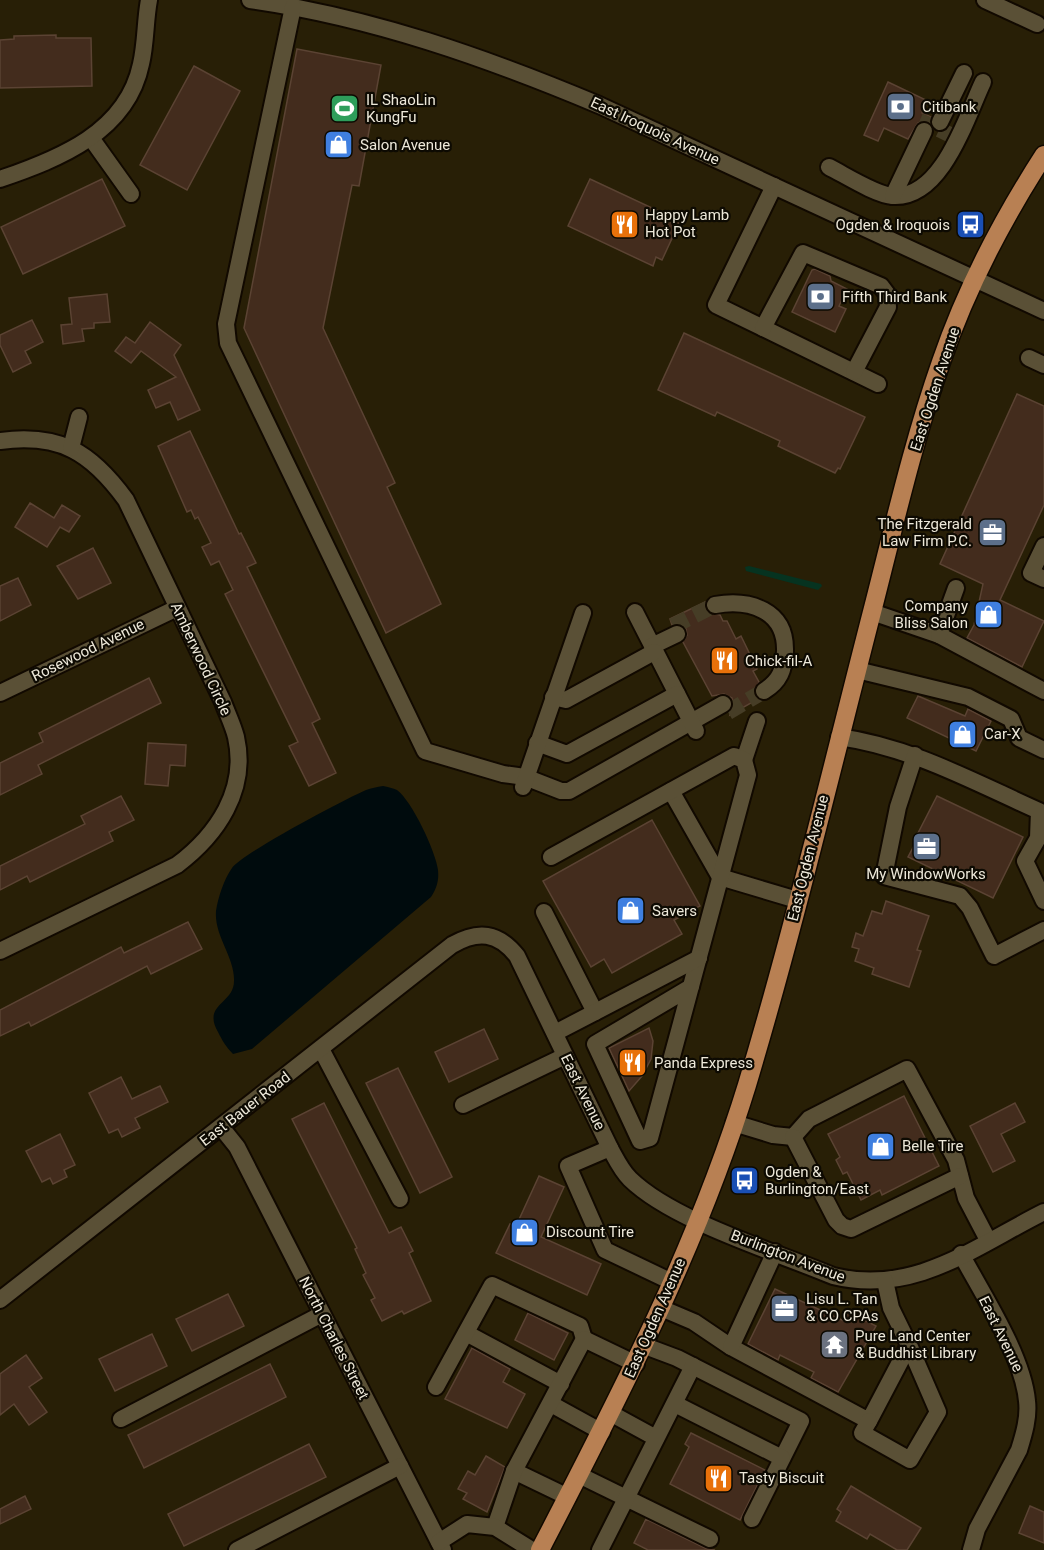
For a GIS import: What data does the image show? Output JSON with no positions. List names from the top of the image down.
{
  "streets": {
    "main road": ["East Ogden Avenue"],
    "street": [
      "East Iroquois Avenue",
      "Rosewood Avenue",
      "Amberwood Circle",
      "East Avenue",
      "East Bauer Road",
      "Burlington Avenue",
      "North Charles Street"
    ]
  },
  "crossings": [
    ["East Iroquois Avenue", "East Ogden Avenue"],
    ["East Ogden Avenue", "East Avenue"],
    ["East Ogden Avenue", "Burlington Avenue"],
    ["Rosewood Avenue", "Amberwood Circle"],
    ["East Avenue", "East Bauer Road"],
    ["East Avenue", "Burlington Avenue"],
    ["East Bauer Road", "North Charles Street"]
  ],
  "places": {
    "bank": ["Citibank", "Fifth Third Bank"],
    "sports": ["IL ShaoLin KungFu"],
    "shop": [
      "Salon Avenue",
      "Company Bliss Salon",
      "Car-X",
      "Savers",
      "Belle Tire",
      "Discount Tire"
    ],
    "restaurant": [
      "Happy Lamb Hot Pot",
      "Chick-fil-A",
      "Panda Express",
      "Tasty Biscuit"
    ],
    "bus stop": ["Ogden & Iroquois", "Ogden & Burlington/East"],
    "office": ["The Fitzgerald Law Firm P.C.", "My WindowWorks", "Lisu L. Tan & CO CPAs"],
    "temple": ["Pure Land Center & Buddhist Library"]
  }
}
